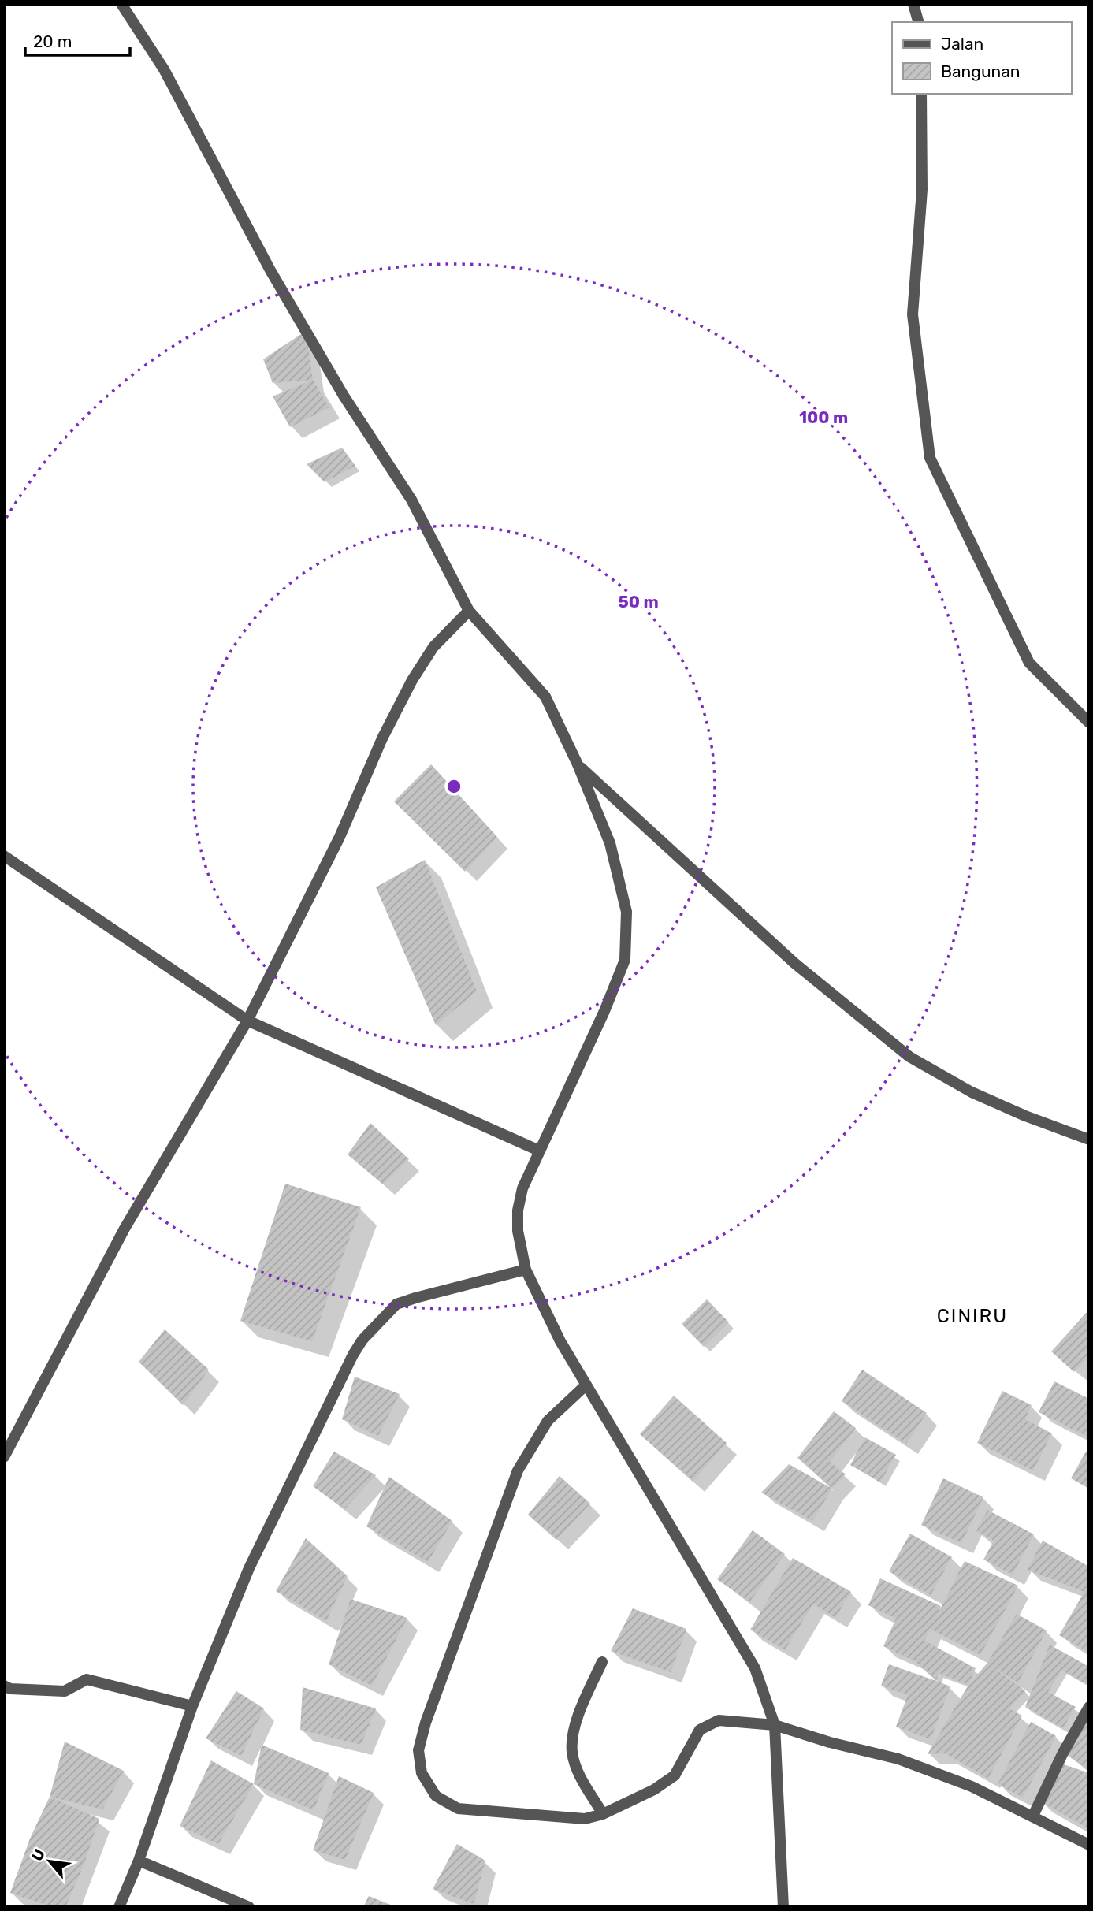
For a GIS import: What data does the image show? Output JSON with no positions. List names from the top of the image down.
{
  "districts": ["CINIRU"],
  "legend": ["Jalan", "Bangunan"],
  "scale_bar": "20 m",
  "north": "top left",
  "rings": ["100 m", "50 m"]
}
